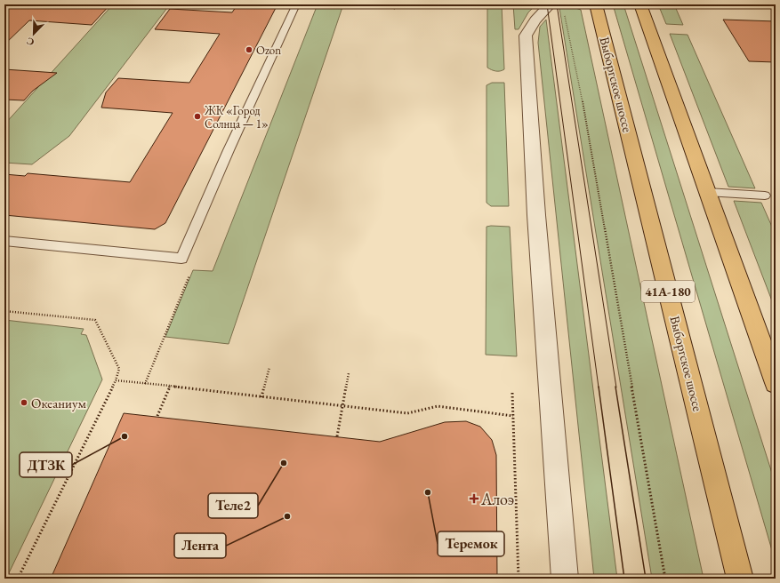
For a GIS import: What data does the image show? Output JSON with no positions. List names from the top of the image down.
{
  "streets": {
    "main road": ["Выборгское шоссе", "41А-180"]
  },
  "places": {
    "other": [
      "Ozon",
      "ЖК «Город Солнца — 1»",
      "Океаниум",
      "ДТЗК",
      "Теле2",
      "Теремок",
      "Лента"
    ],
    "health": ["Алоэ"]
  },
  "north": "bottom left"
}
